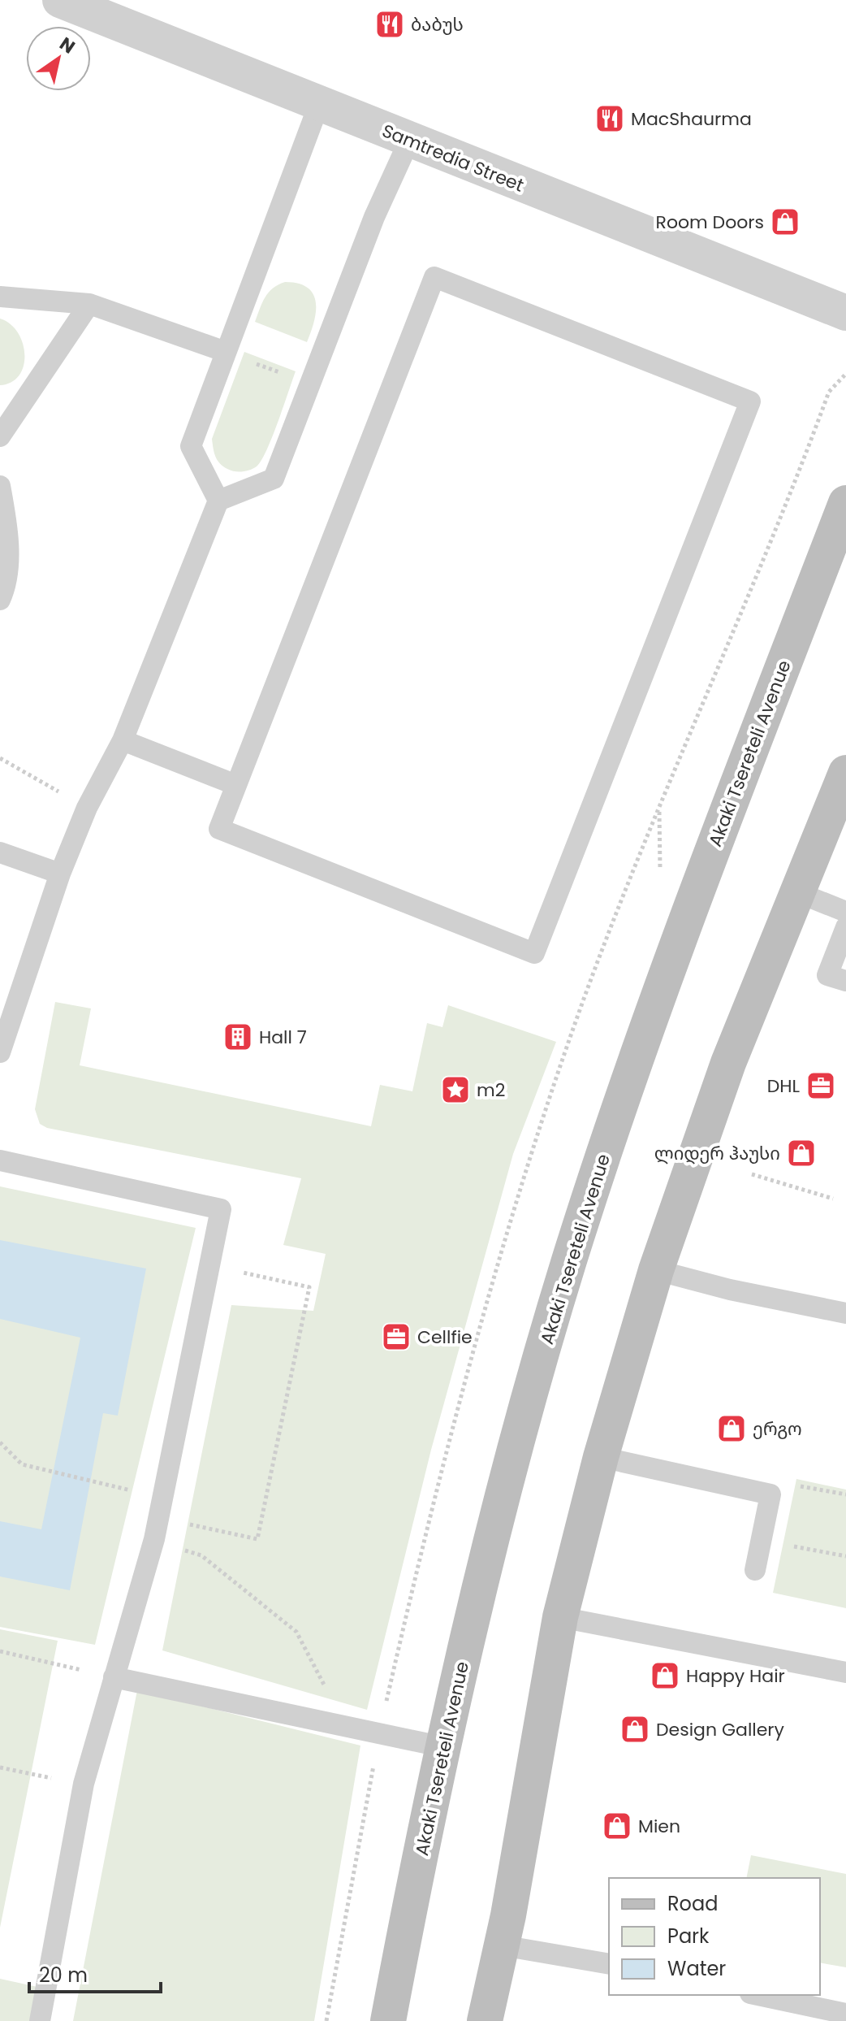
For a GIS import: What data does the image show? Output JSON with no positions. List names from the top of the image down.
{
  "streets": {
    "main road": ["Akaki Tsereteli Avenue"],
    "street": ["Samtredia Street"]
  },
  "places": {
    "restaurant": ["ბაბუს", "MacShaurma"],
    "shop": [
      "Room Doors",
      "ლიდერ ჰაუსი",
      "ერგო",
      "Happy Hair",
      "Design Gallery",
      "Mien"
    ],
    "building": ["Hall 7"],
    "office": ["DHL", "Cellfie"],
    "place": ["m2"]
  },
  "legend": ["Road", "Park", "Water"],
  "scale_bar": "20 m",
  "north": "top right"
}
